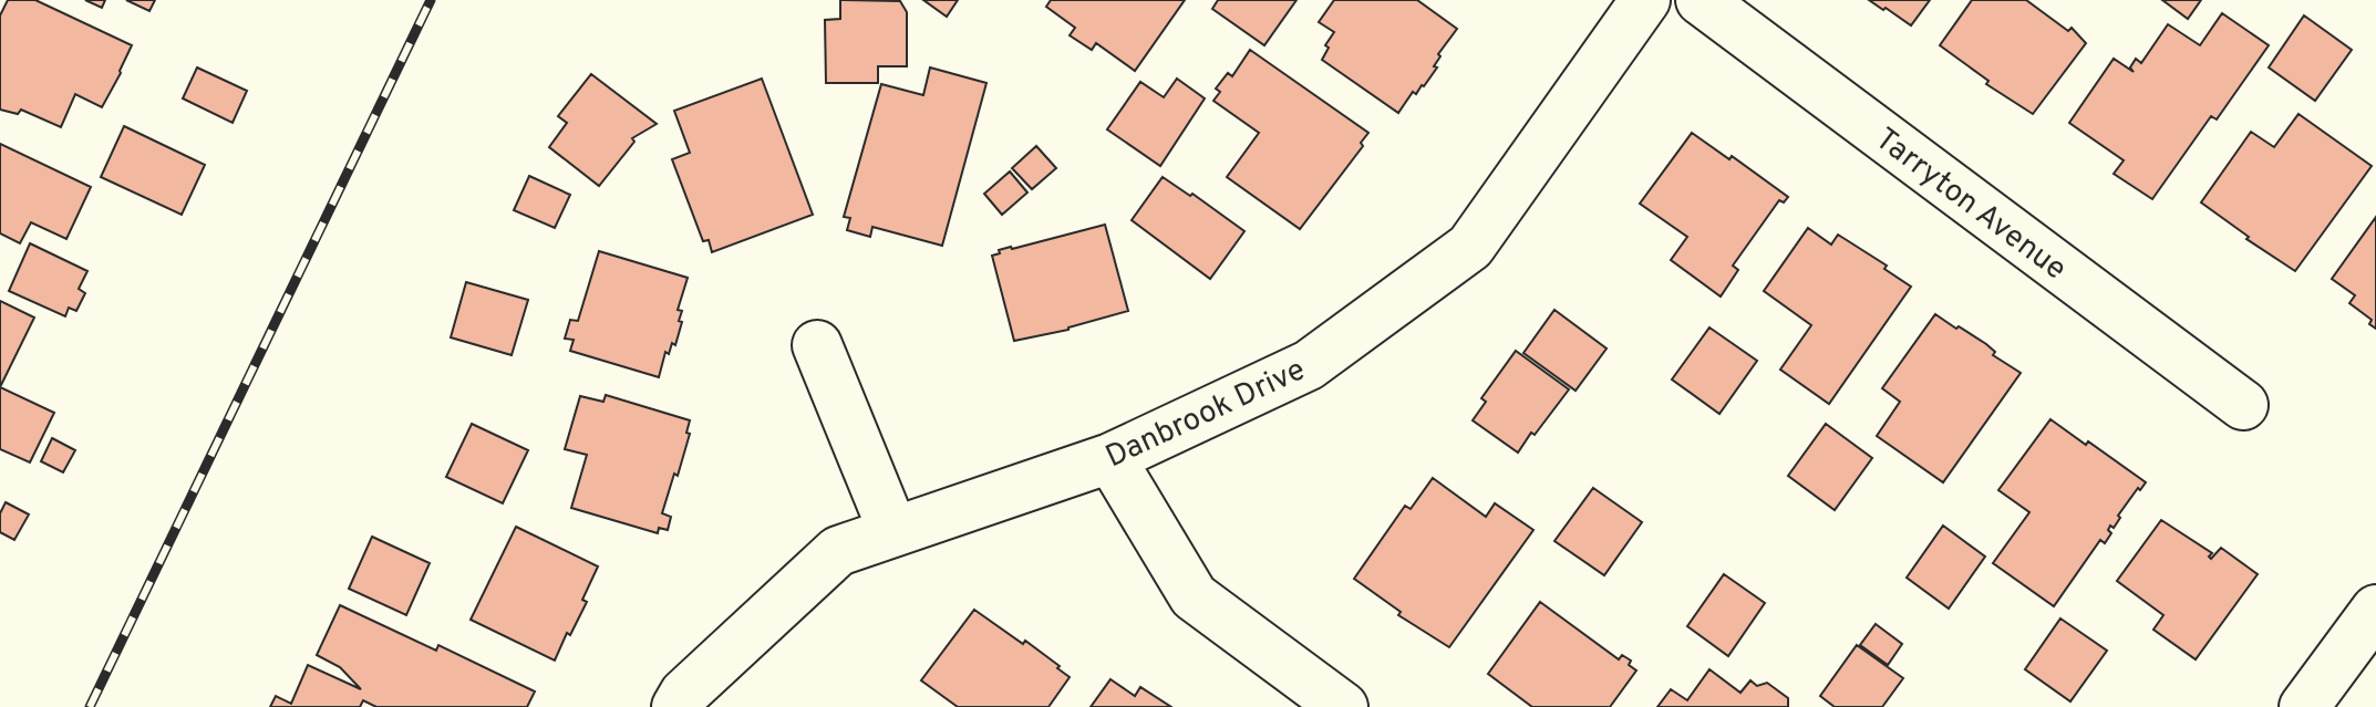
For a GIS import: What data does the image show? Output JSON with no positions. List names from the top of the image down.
{
  "streets": {
    "street": ["Tarryton Avenue", "Danbrook Drive"]
  }
}
